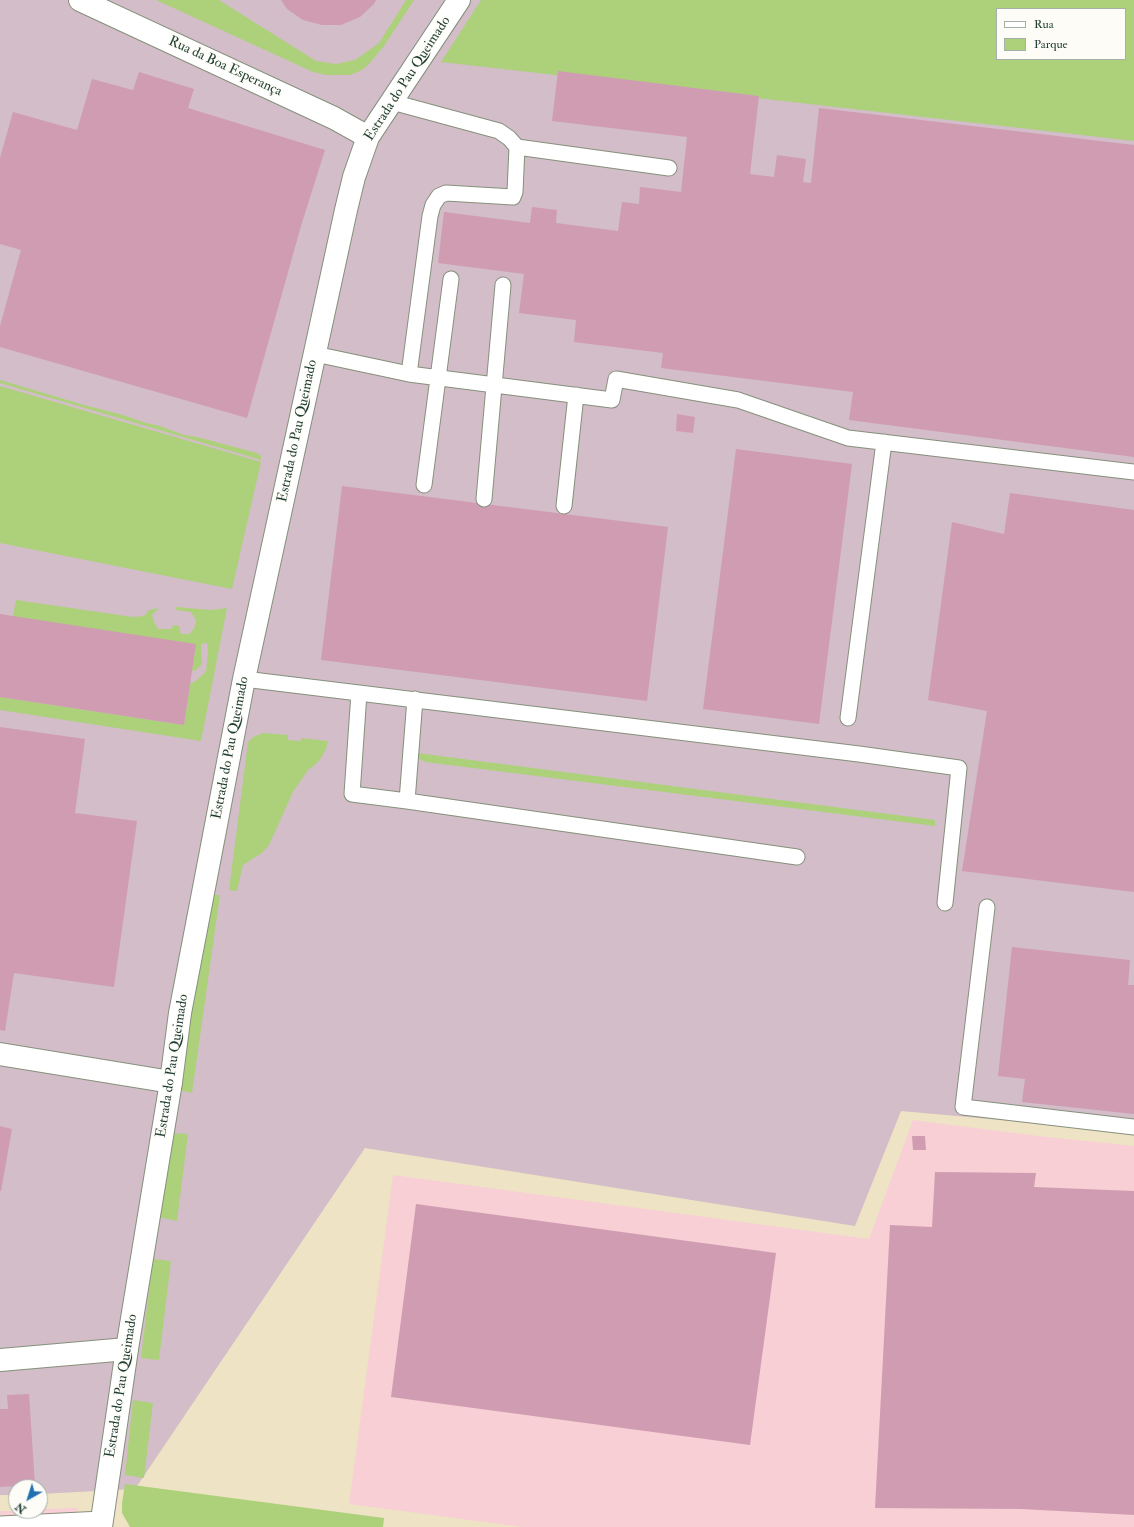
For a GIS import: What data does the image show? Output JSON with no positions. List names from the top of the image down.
{
  "streets": {
    "street": ["Rua da Boa Esperança", "Estrada do Pau Queimado"]
  },
  "crossings": [
    ["Rua da Boa Esperança", "Estrada do Pau Queimado"]
  ],
  "legend": ["Rua", "Parque"],
  "north": "bottom left"
}
